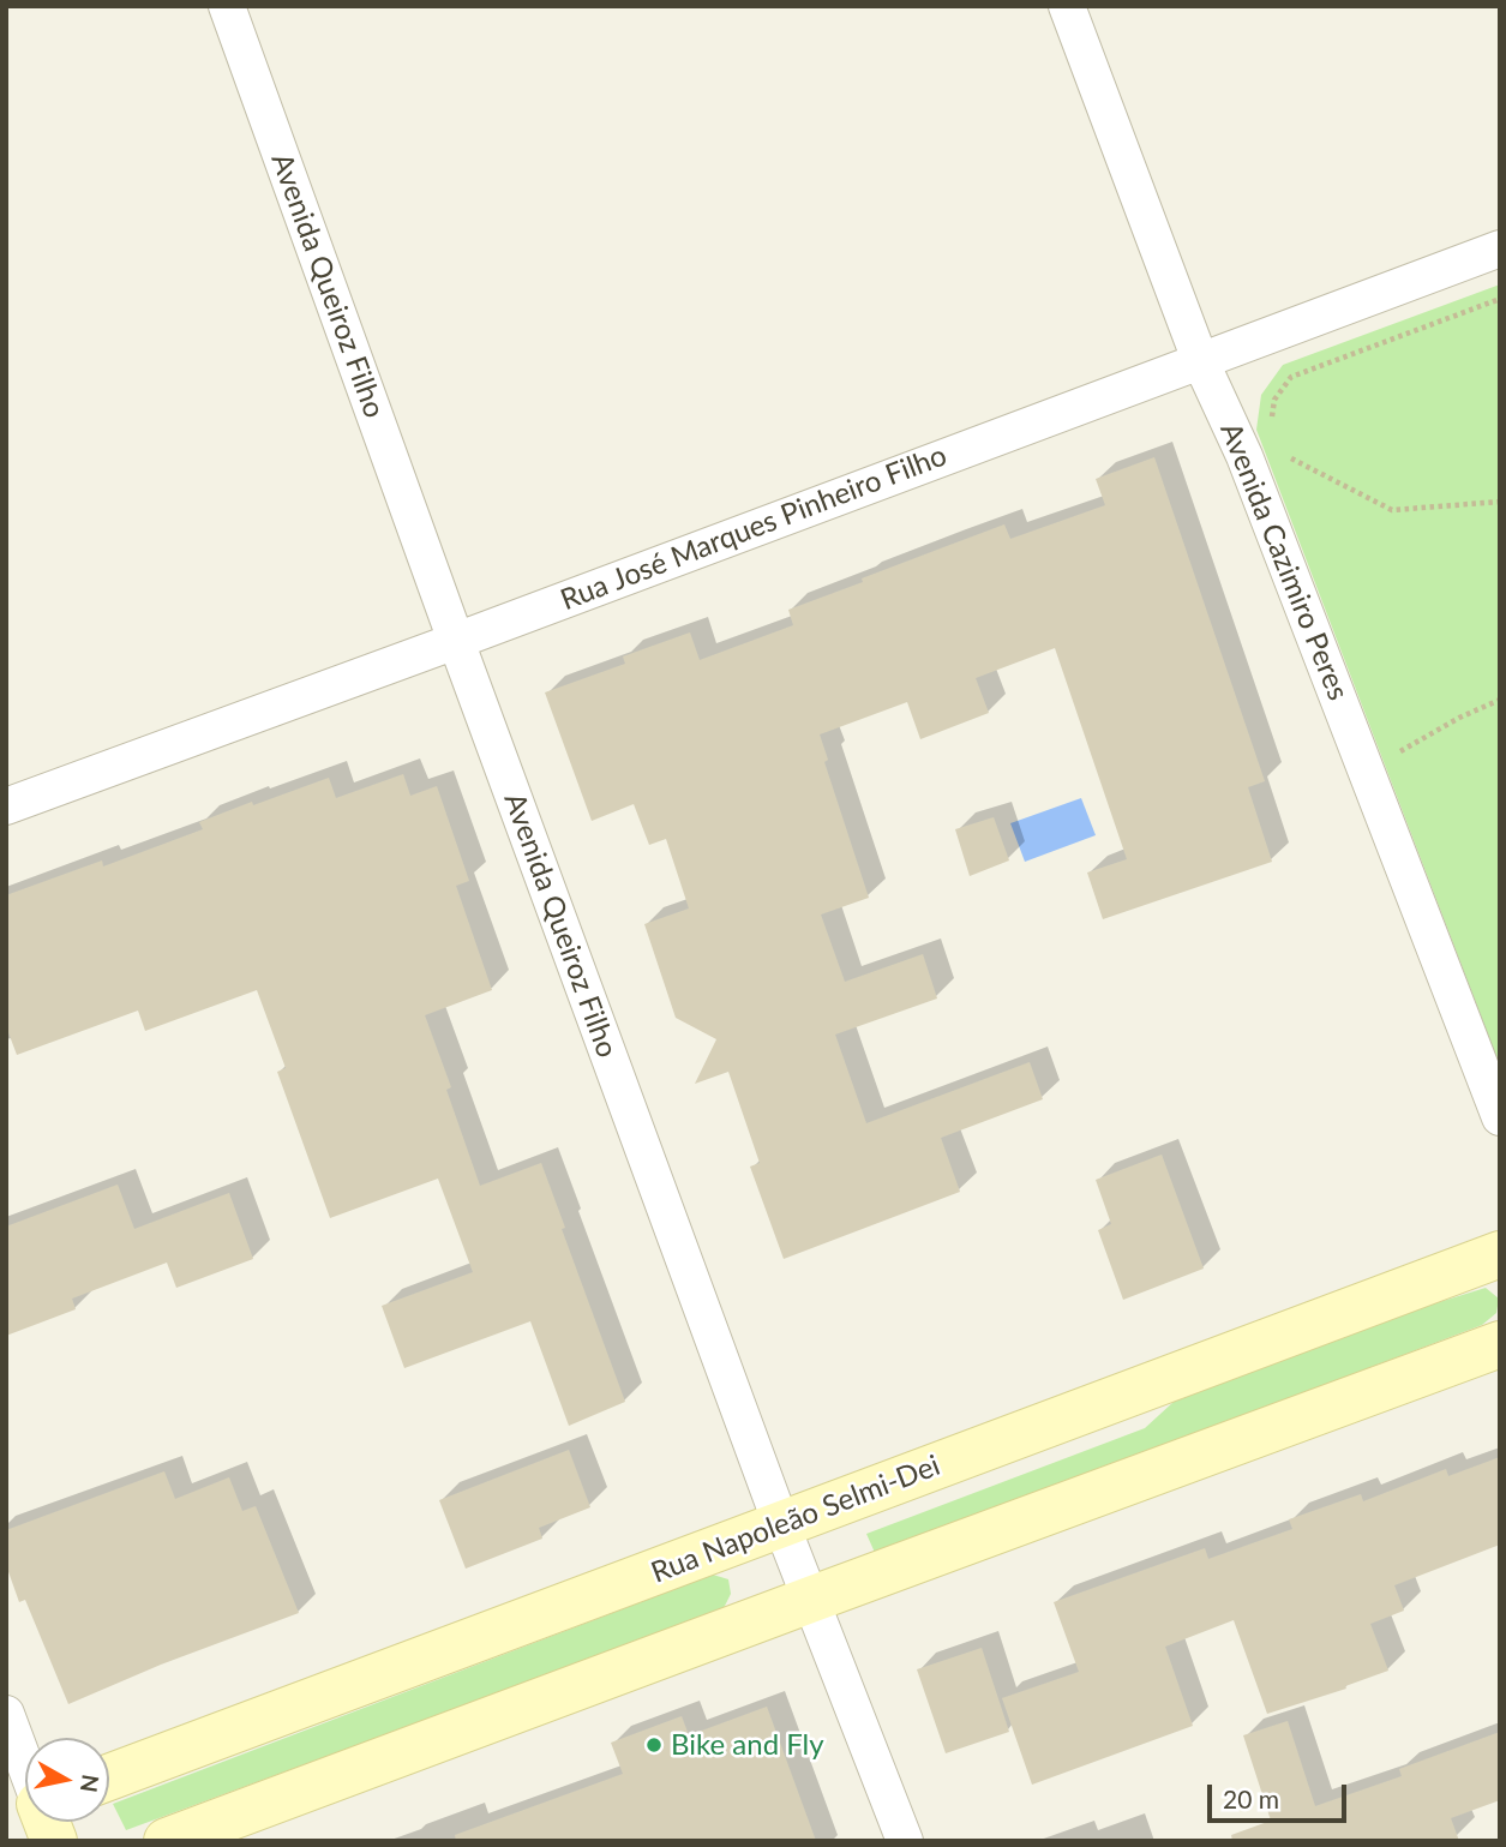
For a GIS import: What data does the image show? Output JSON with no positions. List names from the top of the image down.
{
  "streets": {
    "main road": ["Rua Napoleão Selmi-Dei"],
    "street": ["Avenida Queiroz Filho", "Rua José Marques Pinheiro Filho", "Avenida Cazimiro Peres"]
  },
  "crossings": [
    ["Avenida Queiroz Filho", "Rua José Marques Pinheiro Filho"],
    ["Avenida Queiroz Filho", "Rua Napoleão Selmi-Dei"],
    ["Rua José Marques Pinheiro Filho", "Avenida Cazimiro Peres"]
  ],
  "places": ["Bike and Fly"],
  "scale_bar": "20 m",
  "north": "right"
}
